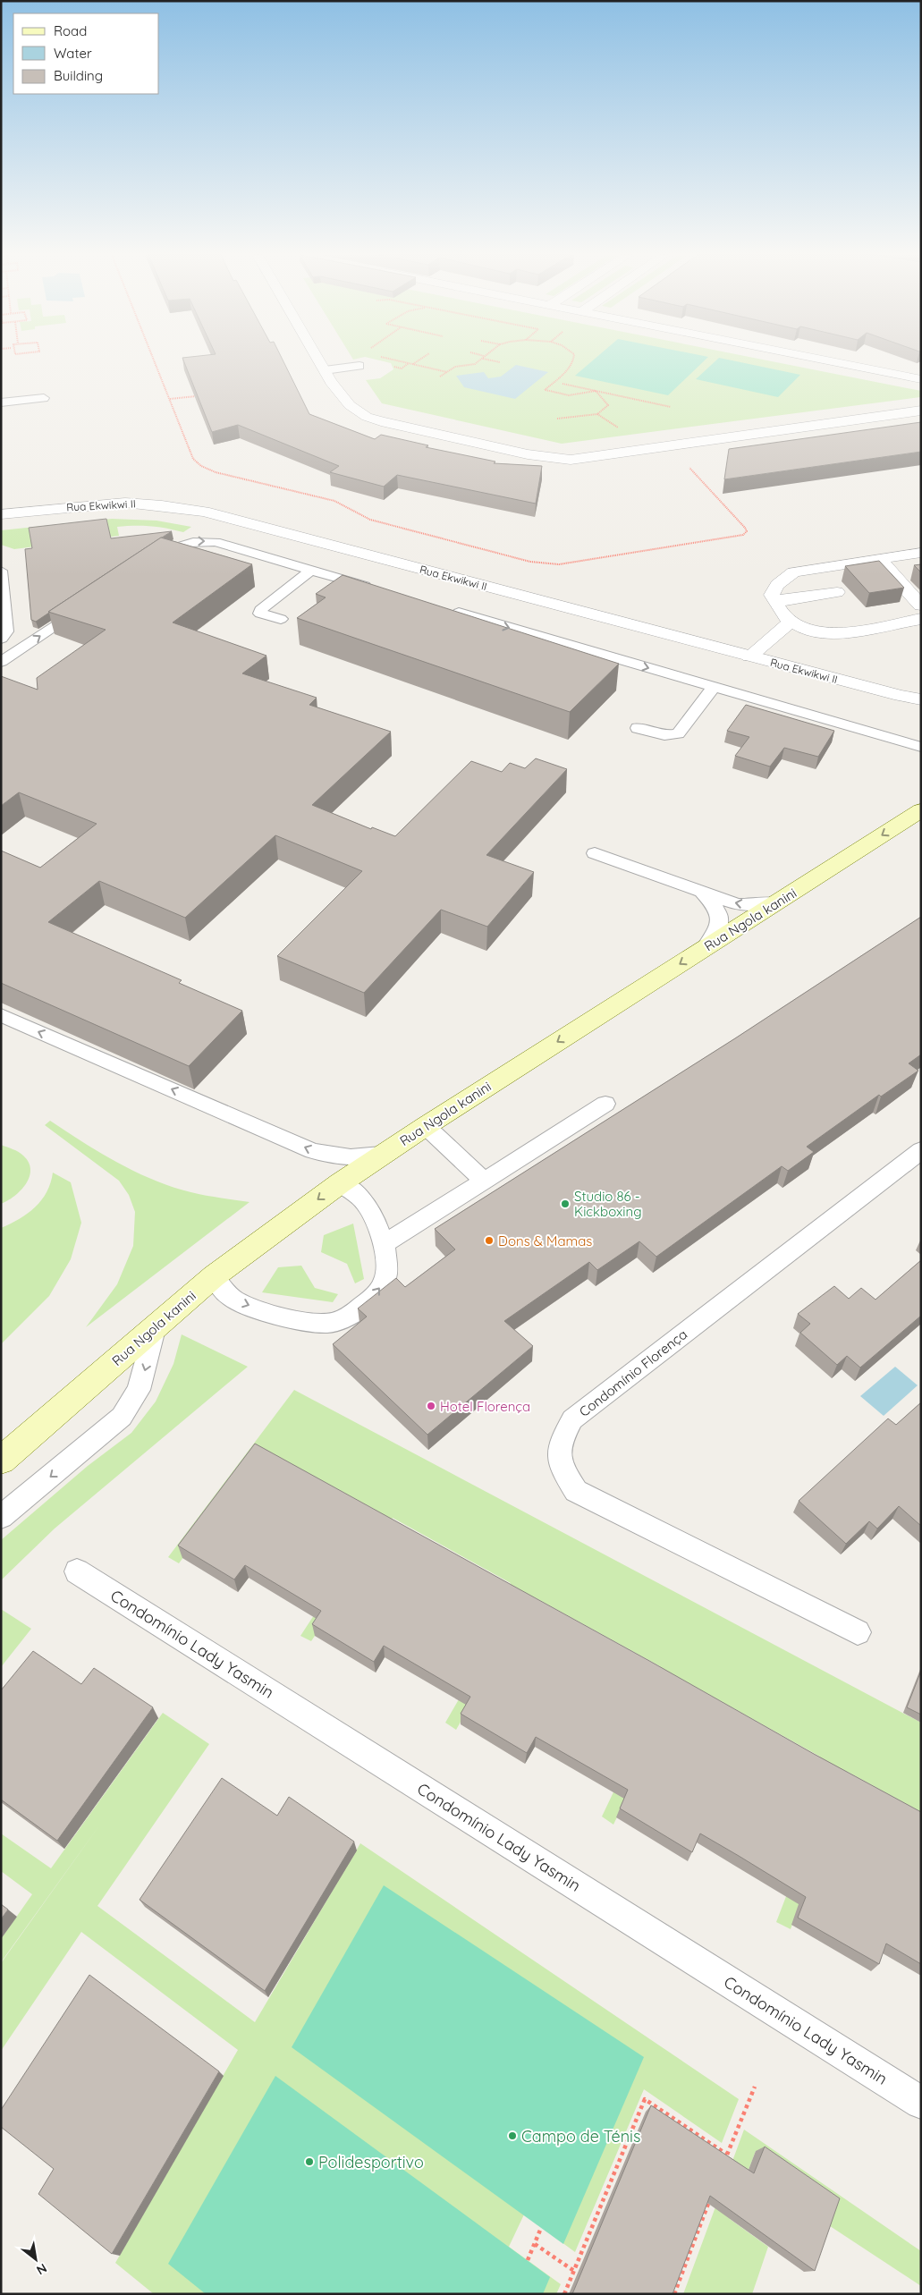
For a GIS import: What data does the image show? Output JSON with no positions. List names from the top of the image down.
{
  "streets": {
    "main road": ["Rua Ngola kanini"],
    "street": ["Rua Ekwikwi II"],
    "lane": ["Condomínio Florença", "Condomínio Lady Yasmin"]
  },
  "one_way": ["Rua Ngola kanini"],
  "places": [
    "Studio 86 - Kickboxing",
    "Dons & Mamas",
    "Hotel Florença",
    "Campo de Ténis",
    "Polidesportivo"
  ],
  "legend": ["Road", "Water", "Building"],
  "north": "bottom right"
}
